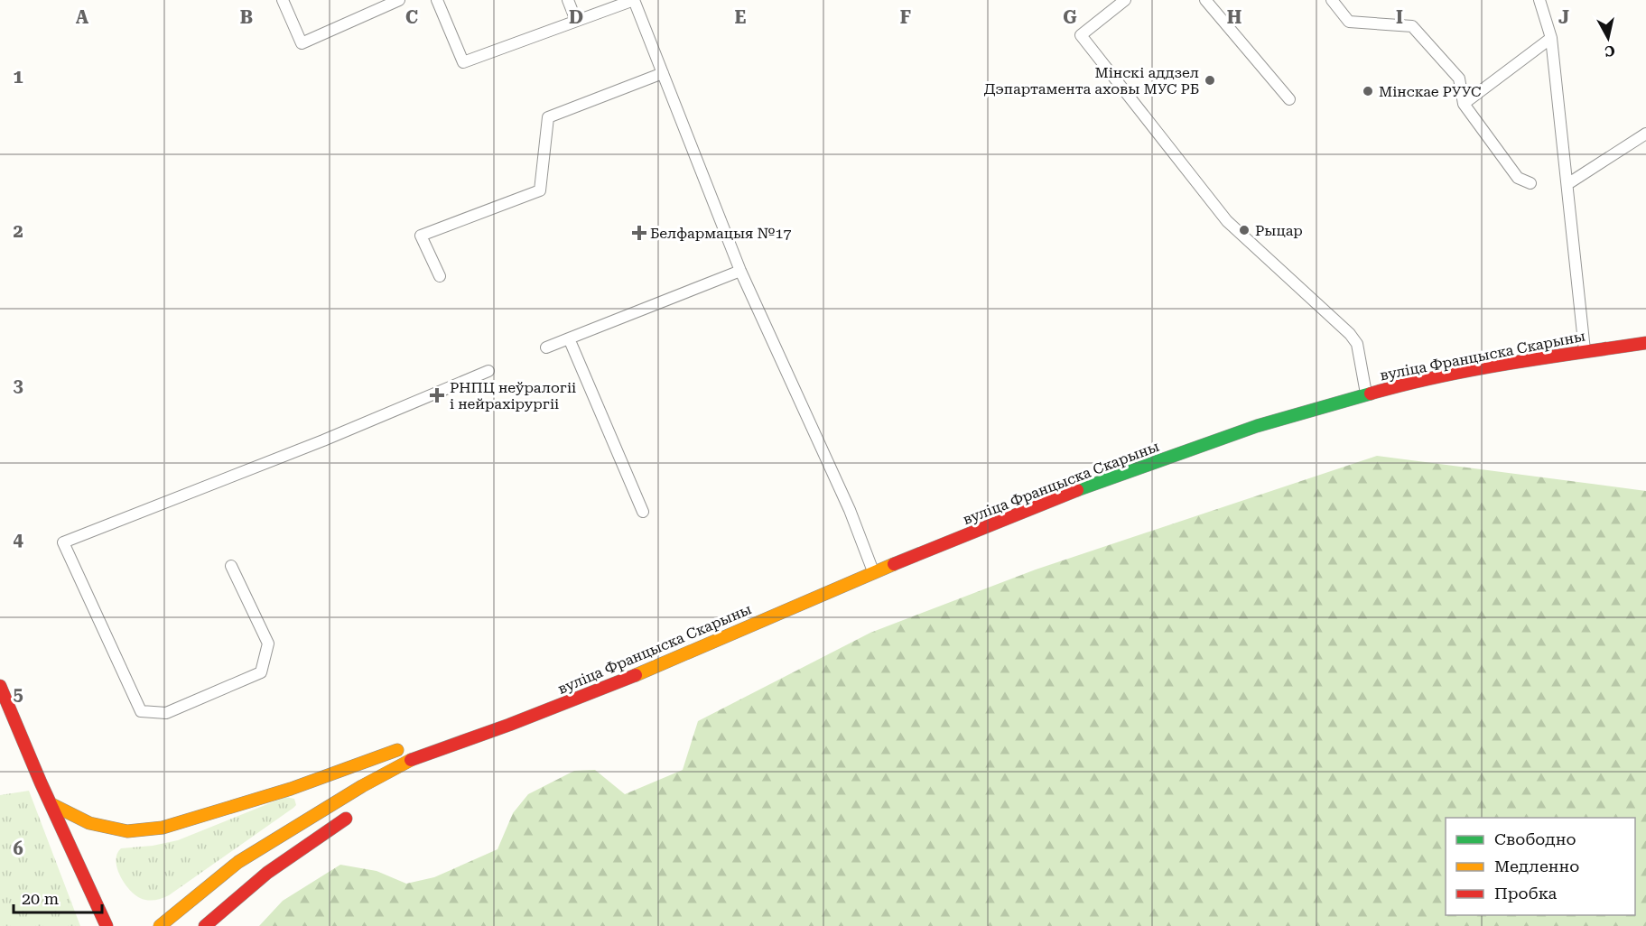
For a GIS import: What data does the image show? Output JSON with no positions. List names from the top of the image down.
{
  "streets": {
    "main road": ["вуліца Францыска Скарыны"]
  },
  "places": {
    "other": ["Мінскі аддзел Дэпартамента аховы МУС РБ", "Мінскае РУУС", "Рыцар"],
    "health": ["Белфармацыя №17", "РНПЦ неўралогіі і нейрахірургіі"]
  },
  "legend": ["Свободно", "Медленно", "Пробка"],
  "scale_bar": "20 m",
  "north": "bottom",
  "grid": {
    "columns": [
      "A",
      "B",
      "C",
      "D",
      "E",
      "F",
      "G",
      "H",
      "I",
      "J"
    ],
    "rows": [
      "1",
      "2",
      "3",
      "4",
      "5",
      "6"
    ]
  }
}
